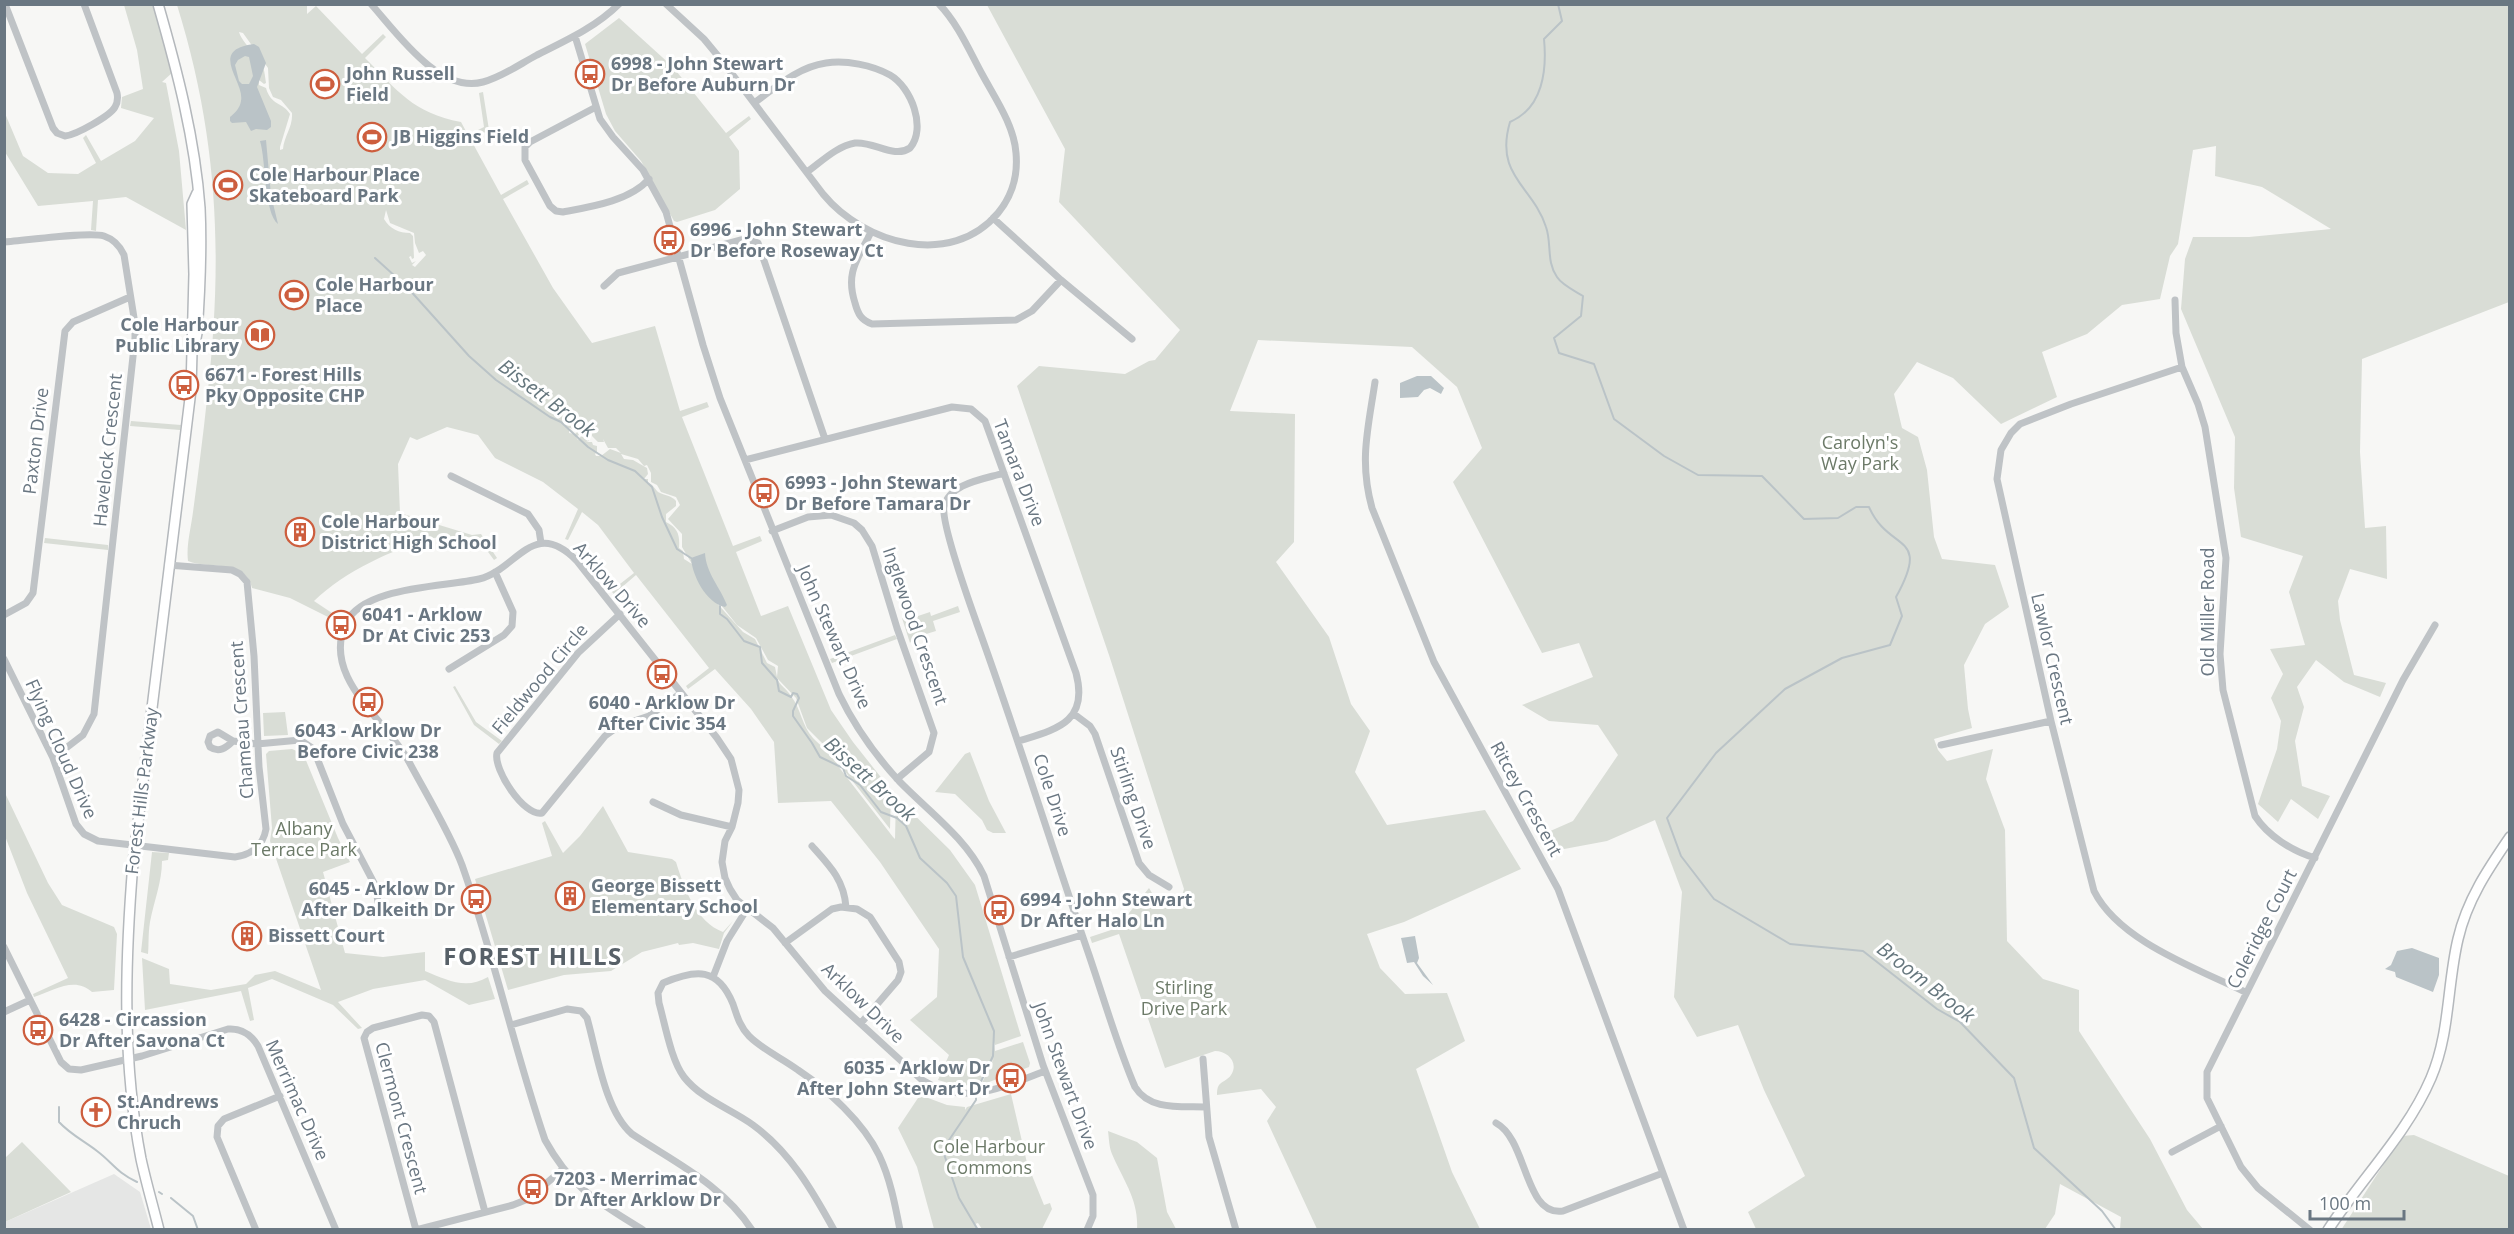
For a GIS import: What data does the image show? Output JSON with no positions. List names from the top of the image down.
{
  "streets": {
    "main road": ["Forest Hills Parkway"],
    "street": [
      "Paxton Drive",
      "Havelock Crescent",
      "Tamara Drive",
      "Arklow Drive",
      "Old Miller Road",
      "Inglewood Crescent",
      "John Stewart Drive",
      "Lawlor Crescent",
      "Fieldwood Circle",
      "Chameau Crescent",
      "Flying Cloud Drive",
      "Cole Drive",
      "Stirling Drive",
      "Ritcey Crescent",
      "Coleridge Court",
      "Merrimac Drive",
      "Clermont Crescent"
    ]
  },
  "crossings": [
    ["Paxton Drive", "Havelock Crescent"],
    ["Havelock Crescent", "Flying Cloud Drive"],
    ["Tamara Drive", "John Stewart Drive"],
    ["Tamara Drive", "Cole Drive"],
    ["Tamara Drive", "Stirling Drive"],
    ["Arklow Drive", "John Stewart Drive"],
    ["Arklow Drive", "Fieldwood Circle"],
    ["Old Miller Road", "Lawlor Crescent"],
    ["Old Miller Road", "Coleridge Court"],
    ["Inglewood Crescent", "John Stewart Drive"],
    ["Lawlor Crescent", "Coleridge Court"],
    ["Chameau Crescent", "Flying Cloud Drive"],
    ["Chameau Crescent", "Forest Hills Parkway"],
    ["Flying Cloud Drive", "Forest Hills Parkway"],
    ["Forest Hills Parkway", "Merrimac Drive"]
  ],
  "districts": ["FOREST HILLS"],
  "water": ["Bissett Brook", "Broom Brook"],
  "parks": [
    "Carolyn's Way Park",
    "Albany Terrace Park",
    "Stirling Drive Park",
    "Cole Harbour Commons"
  ],
  "places": {
    "bus stop": [
      "6998 - John Stewart Dr Before Auburn Dr",
      "6996 - John Stewart Dr Before Roseway Ct",
      "6671 - Forest Hills Pky Opposite CHP",
      "6993 - John Stewart Dr Before Tamara Dr",
      "6041 - Arklow Dr At Civic 253",
      "6040 - Arklow Dr After Civic 354",
      "6043 - Arklow Dr Before Civic 238",
      "6045 - Arklow Dr After Dalkeith Dr",
      "6994 - John Stewart Dr After Halo Ln",
      "6428 - Circassion Dr After Savona Ct",
      "6035 - Arklow Dr After John Stewart Dr",
      "7203 - Merrimac Dr After Arklow Dr"
    ],
    "sports": [
      "John Russell Field",
      "JB Higgins Field",
      "Cole Harbour Place Skateboard Park",
      "Cole Harbour Place"
    ],
    "library": ["Cole Harbour Public Library"],
    "building": ["Cole Harbour District High School", "George Bissett Elementary School", "Bissett Court"],
    "church": ["St.Andrews Chruch"]
  },
  "scale_bar": "100 m"
}
